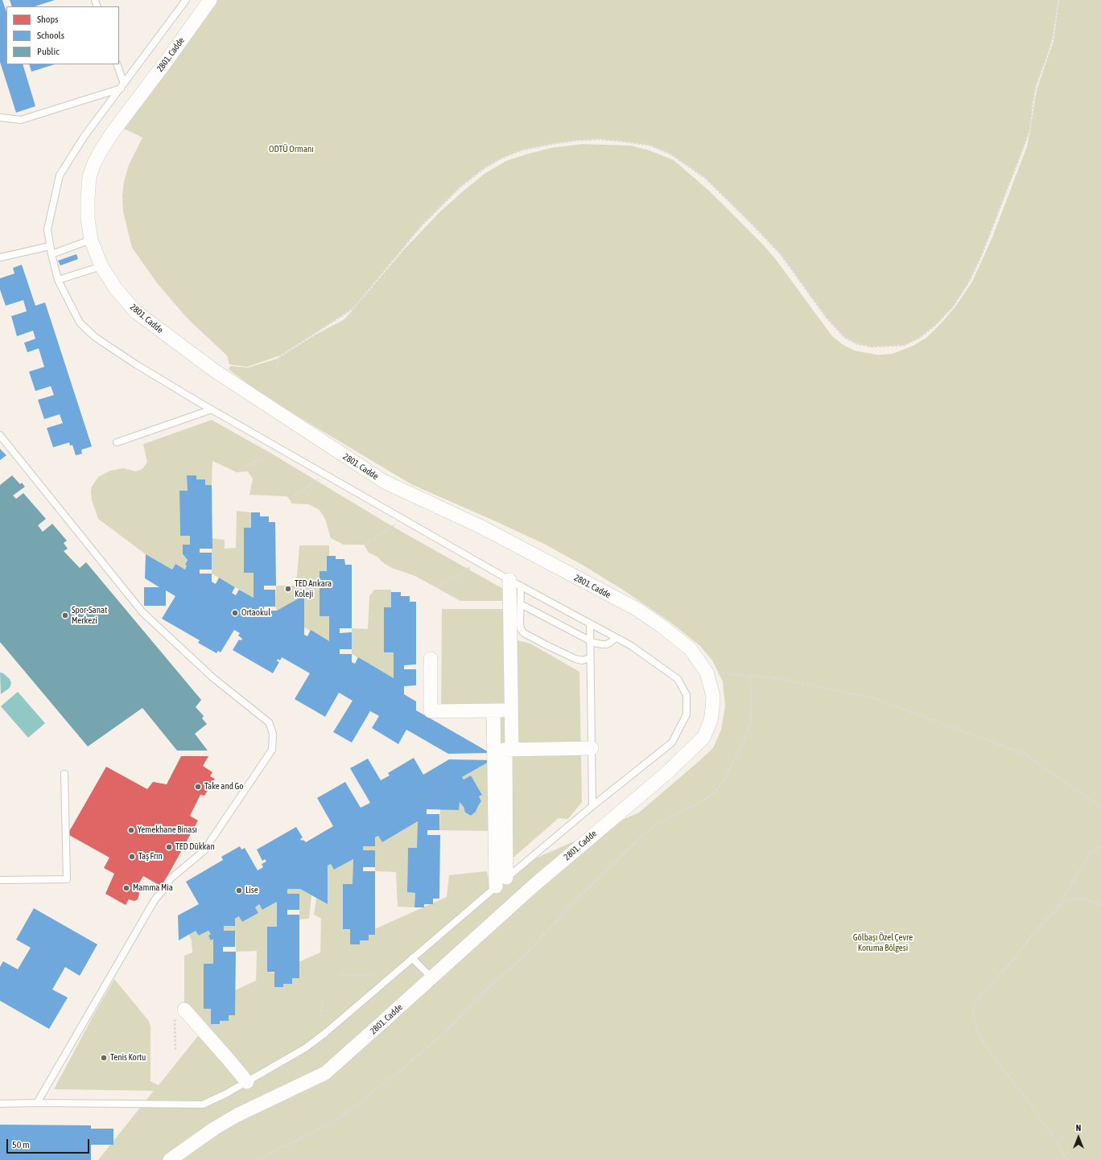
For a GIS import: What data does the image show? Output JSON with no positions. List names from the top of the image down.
{
  "streets": {
    "street": ["2801. Cadde"]
  },
  "parks": ["ODTÜ Ormanı", "Gölbaşı Özel Çevre Koruma Bölgesi"],
  "places": [
    "TED Ankara Koleji",
    "Ortaokul",
    "Spor-Sanat Merkezi",
    "Take and Go",
    "Yemekhane Binası",
    "TED Dükkan",
    "Taş Frın",
    "Mamma Mia",
    "Lise",
    "Tenis Kortu"
  ],
  "legend": ["Shops", "Schools", "Public"],
  "scale_bar": "50 m",
  "north": "top"
}
